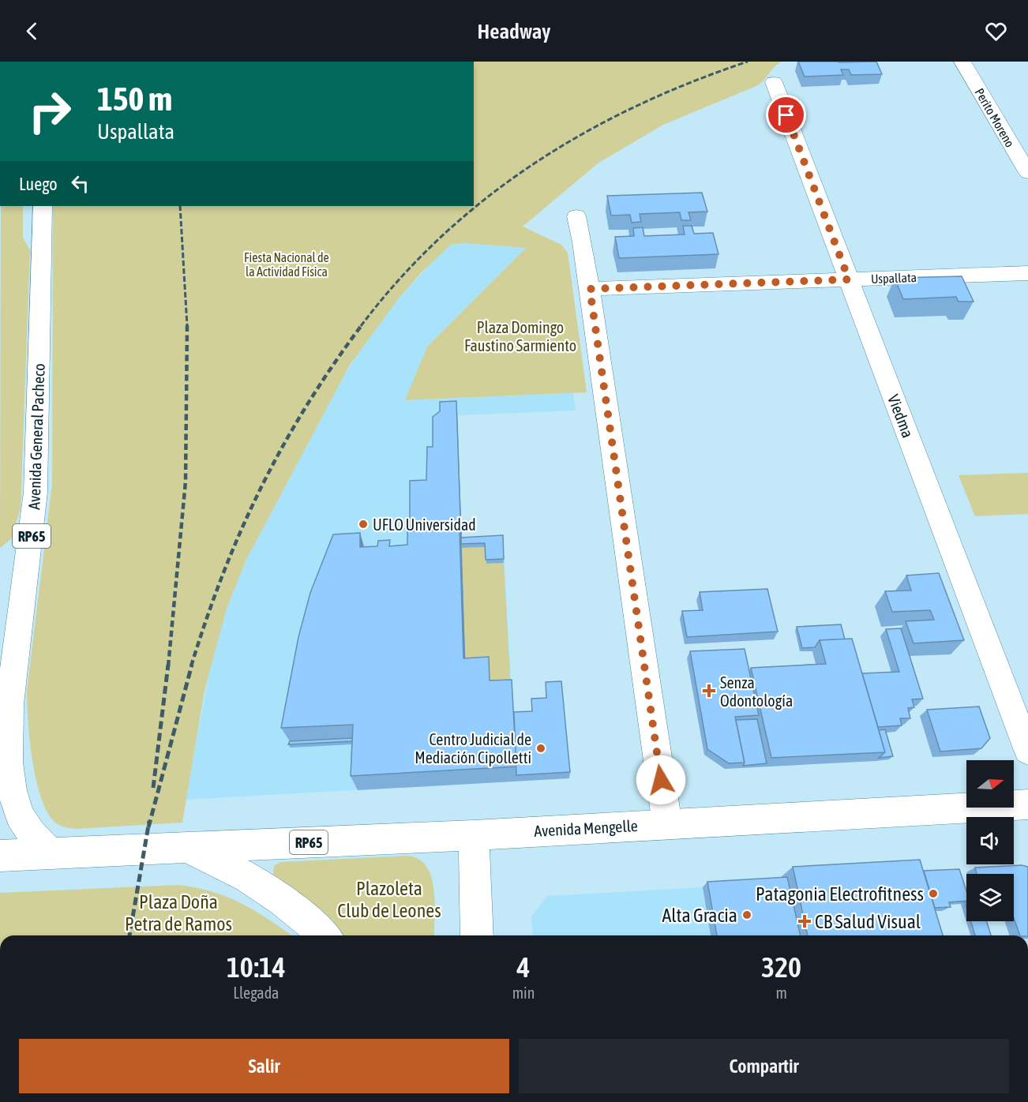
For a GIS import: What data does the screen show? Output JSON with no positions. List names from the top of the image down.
{
  "streets": {
    "street": [
      "Perito Moreno",
      "Uspallata",
      "Viedma",
      "Avenida General Pacheco",
      "RP65",
      "Avenida Mengelle"
    ]
  },
  "crossings": [
    ["Uspallata", "Viedma"],
    ["Avenida General Pacheco", "Avenida Mengelle"]
  ],
  "parks": [
    "Fiesta Nacional de la Actividad Física",
    "Plaza Domingo Faustino Sarmiento",
    "Plazoleta Club de Leones",
    "Plaza Doña Petra de Ramos"
  ],
  "places": {
    "other": [
      "UFLO Universidad",
      "Centro Judicial de Mediación Cipolletti",
      "Patagonia Electrofitness",
      "Alta Gracia"
    ],
    "health": ["Senza Odontología", "CB Salud Visual"]
  },
  "north": "right",
  "page": {
    "header": "Headway",
    "turn": ["150 m", "Uspallata"],
    "then": "Luego",
    "eta": [
      "10:14",
      "Llegada",
      "4",
      "min",
      "320",
      "m"
    ],
    "buttons": ["Salir", "Compartir"]
  }
}
